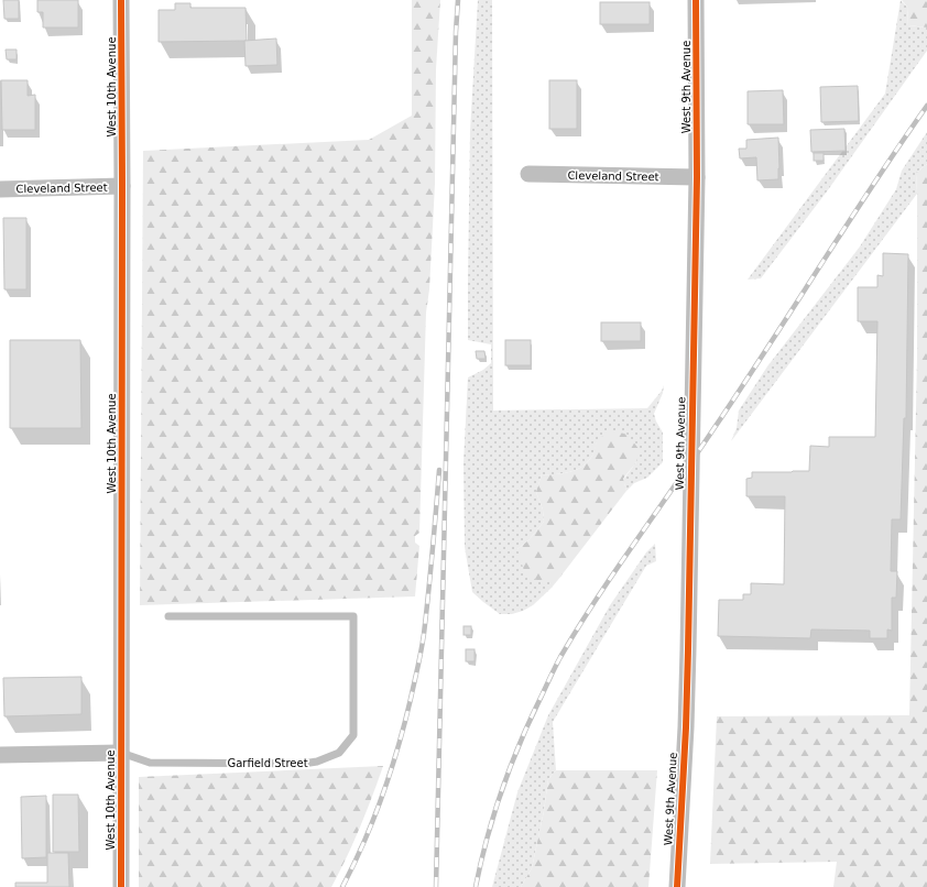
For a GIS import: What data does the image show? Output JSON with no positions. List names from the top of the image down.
{
  "streets": {
    "street": [
      "West 10th Avenue",
      "West 9th Avenue",
      "Cleveland Street",
      "Garfield Street"
    ]
  },
  "crossings": [
    ["West 10th Avenue", "Cleveland Street"],
    ["West 10th Avenue", "Garfield Street"],
    ["West 9th Avenue", "Cleveland Street"]
  ]
}
